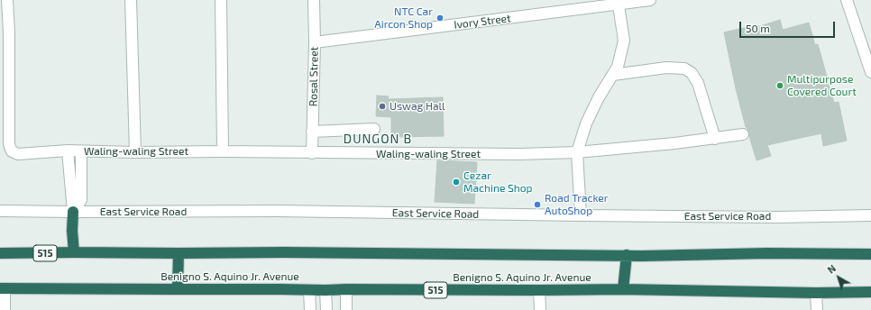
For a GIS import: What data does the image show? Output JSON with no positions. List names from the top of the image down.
{
  "streets": {
    "highway": ["515", "Benigno S. Aquino Jr. Avenue"],
    "street": [
      "Ivory Street",
      "Rosal Street",
      "Waling-waling Street",
      "East Service Road"
    ]
  },
  "crossings": [
    ["Ivory Street", "Rosal Street"],
    ["Rosal Street", "Waling-waling Street"]
  ],
  "districts": ["DUNGON B"],
  "places": [
    "NTC Car Aircon Shop",
    "Multipurpose Covered Court",
    "Uswag Hall",
    "Cezar Machine Shop",
    "Road Tracker AutoShop"
  ],
  "scale_bar": "50 m",
  "north": "top left"
}
